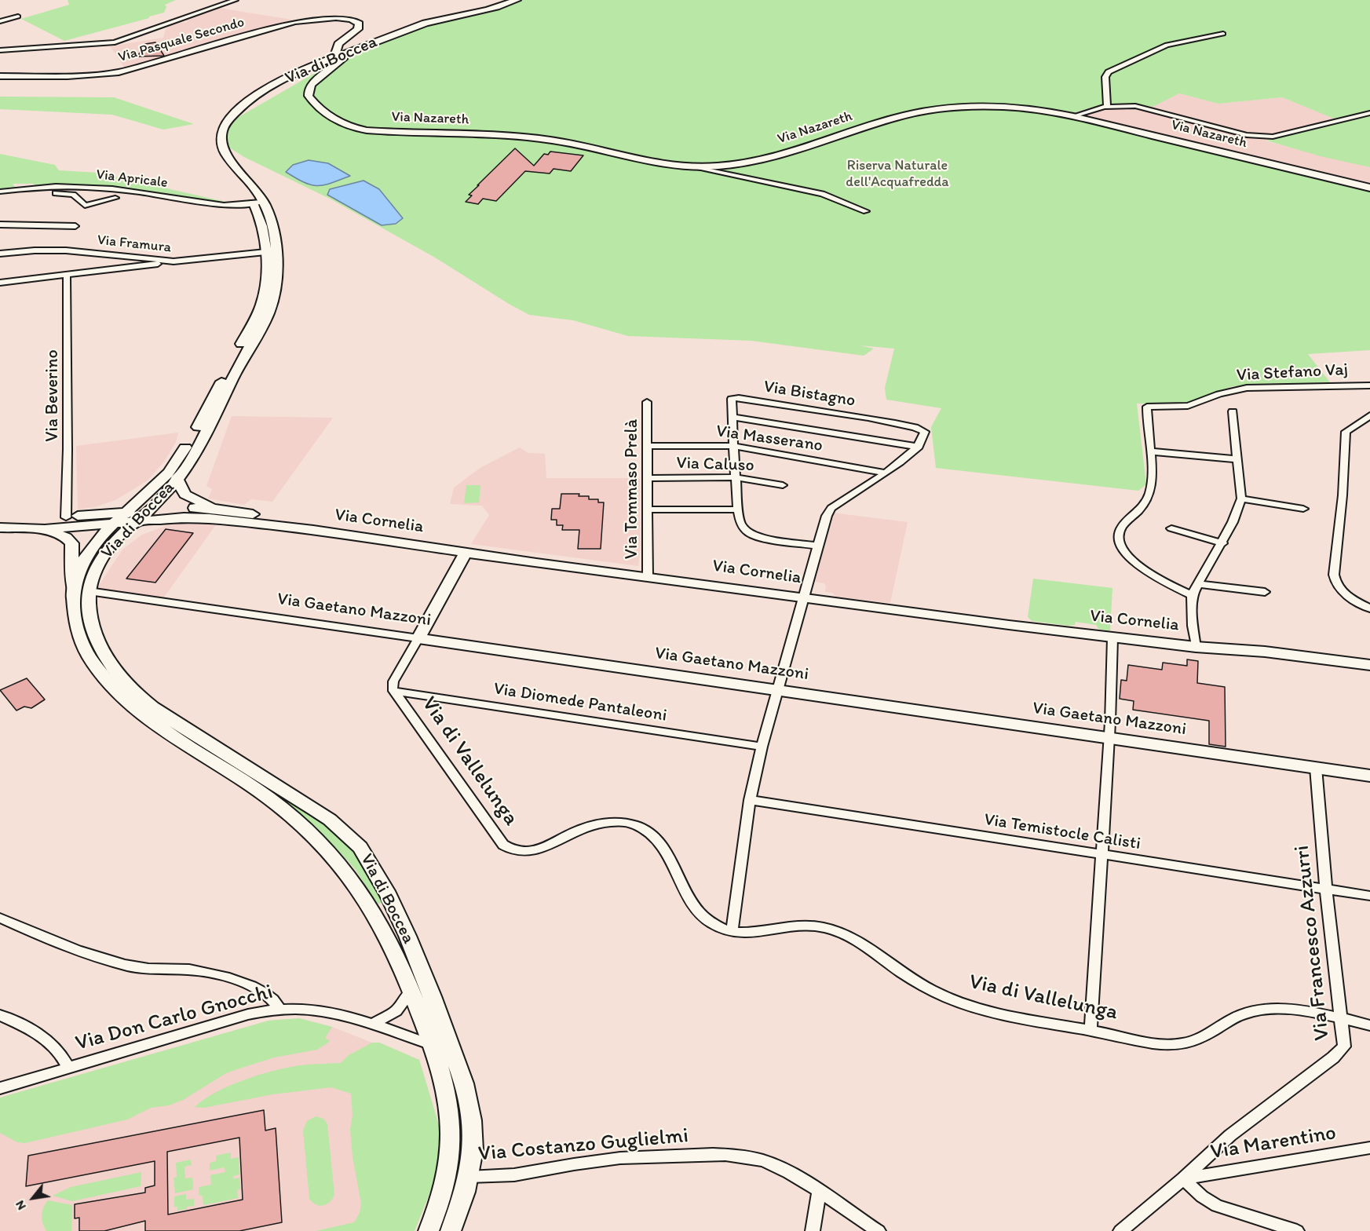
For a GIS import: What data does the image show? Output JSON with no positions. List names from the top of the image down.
{
  "streets": {
    "main road": [
      "Via Pasquale Secondo",
      "Via di Boccea",
      "Via Nazareth",
      "Via Cornelia",
      "Via Gaetano Mazzoni"
    ],
    "street": [
      "Via Apricale",
      "Via Framura",
      "Via Stefano Vaj",
      "Via Bistagno",
      "Via Beverino",
      "Via Masserano",
      "Via Caluso",
      "Via Tommaso Prelà",
      "Via Diomede Pantaleoni",
      "Via di Vallelunga",
      "Via Temistocle Calisti",
      "Via Francesco Azzurri",
      "Via Don Carlo Gnocchi",
      "Via Marentino",
      "Via Costanzo Guglielmi"
    ]
  },
  "crossings": [
    ["Via Pasquale Secondo", "Via di Boccea"],
    ["Via di Boccea", "Via Nazareth"],
    ["Via di Boccea", "Via Apricale"],
    ["Via di Boccea", "Via Framura"],
    ["Via di Boccea", "Via Cornelia"],
    ["Via di Boccea", "Via Gaetano Mazzoni"],
    ["Via di Boccea", "Via Don Carlo Gnocchi"],
    ["Via di Boccea", "Via Costanzo Guglielmi"],
    ["Via Bistagno", "Via Masserano"],
    ["Via Bistagno", "Via Caluso"],
    ["Via Beverino", "Via Cornelia"],
    ["Via Masserano", "Via Tommaso Prelà"],
    ["Via Caluso", "Via Tommaso Prelà"],
    ["Via Tommaso Prelà", "Via Cornelia"],
    ["Via Gaetano Mazzoni", "Via Francesco Azzurri"],
    ["Via Diomede Pantaleoni", "Via di Vallelunga"],
    ["Via di Vallelunga", "Via Francesco Azzurri"],
    ["Via Temistocle Calisti", "Via Francesco Azzurri"],
    ["Via Francesco Azzurri", "Via Marentino"]
  ],
  "parks": ["Riserva Naturale dell'Acquafredda"],
  "north": "bottom left"
}
